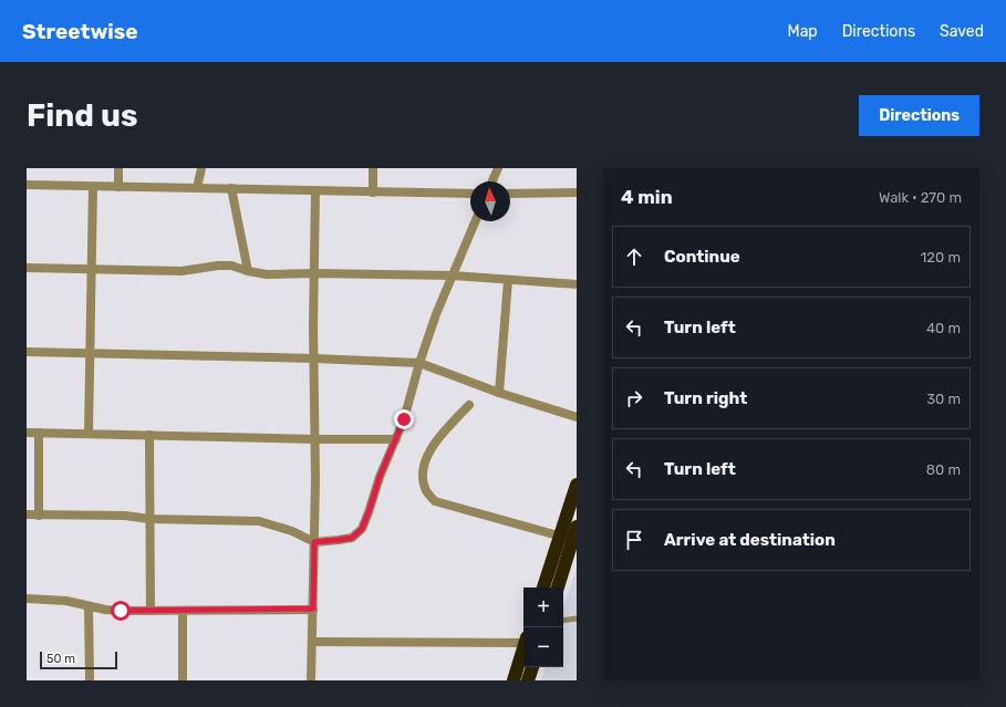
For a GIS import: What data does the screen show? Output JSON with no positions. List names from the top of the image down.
{
  "scale_bar": "50 m",
  "north": "top",
  "page": {
    "header": "Streetwise",
    "nav": ["Map", "Directions", "Saved"],
    "buttons": "Directions",
    "title": "Find us",
    "heading": ["4 min", "Walk · 270 m"],
    "list": [
      ["Continue", "120 m"],
      ["Turn left", "40 m"],
      ["Turn right", "30 m"],
      ["Turn left", "80 m"],
      "Arrive at destination"
    ],
    "map_buttons": ["+", "−"],
    "scale": "50 m"
  }
}
